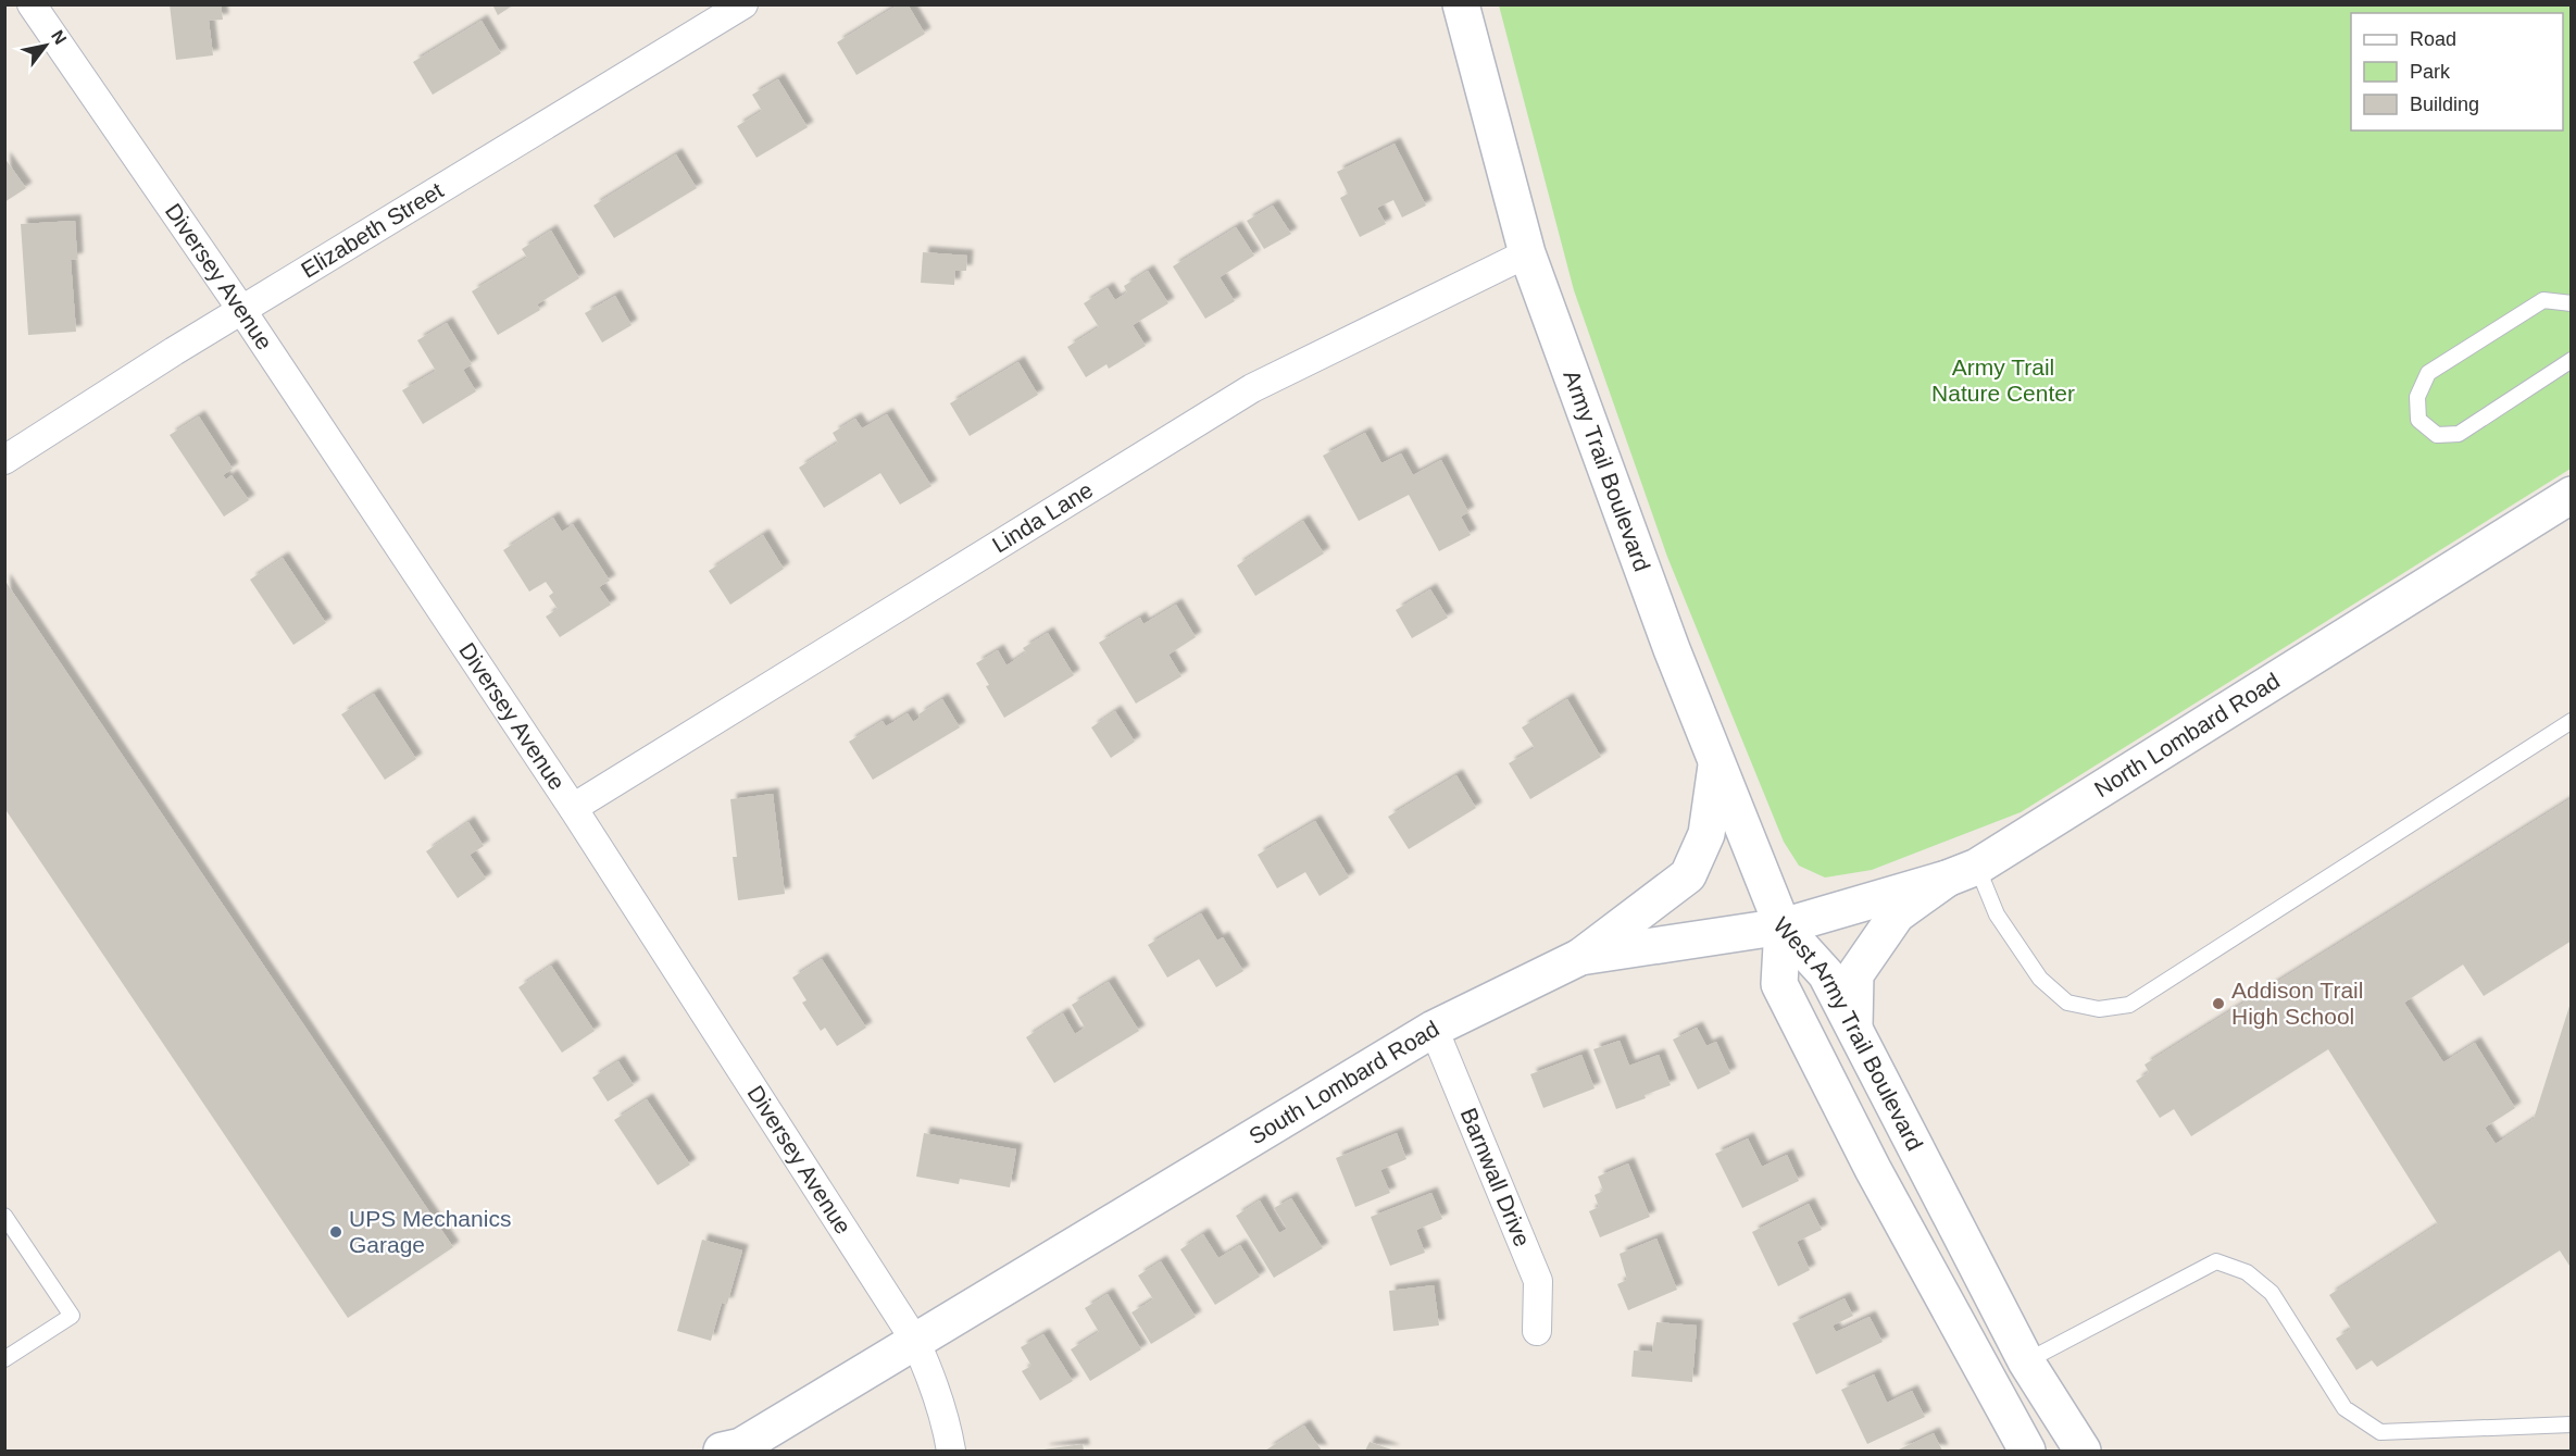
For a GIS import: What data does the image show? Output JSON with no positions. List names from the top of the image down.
{
  "streets": {
    "main road": [
      "Army Trail Boulevard",
      "North Lombard Road",
      "West Army Trail Boulevard",
      "South Lombard Road"
    ],
    "street": [
      "Elizabeth Street",
      "Diversey Avenue",
      "Linda Lane",
      "Barnwall Drive"
    ]
  },
  "crossings": [
    ["Elizabeth Street", "Diversey Avenue"],
    ["Diversey Avenue", "Linda Lane"],
    ["Diversey Avenue", "South Lombard Road"],
    ["Army Trail Boulevard", "Linda Lane"],
    ["Army Trail Boulevard", "North Lombard Road"],
    ["Army Trail Boulevard", "West Army Trail Boulevard"],
    ["Army Trail Boulevard", "South Lombard Road"],
    ["North Lombard Road", "West Army Trail Boulevard"],
    ["North Lombard Road", "South Lombard Road"],
    ["West Army Trail Boulevard", "South Lombard Road"],
    ["South Lombard Road", "Barnwall Drive"]
  ],
  "parks": ["Army Trail Nature Center"],
  "places": ["Addison Trail High School", "UPS Mechanics Garage"],
  "legend": ["Road", "Park", "Building"],
  "north": "top right"
}
